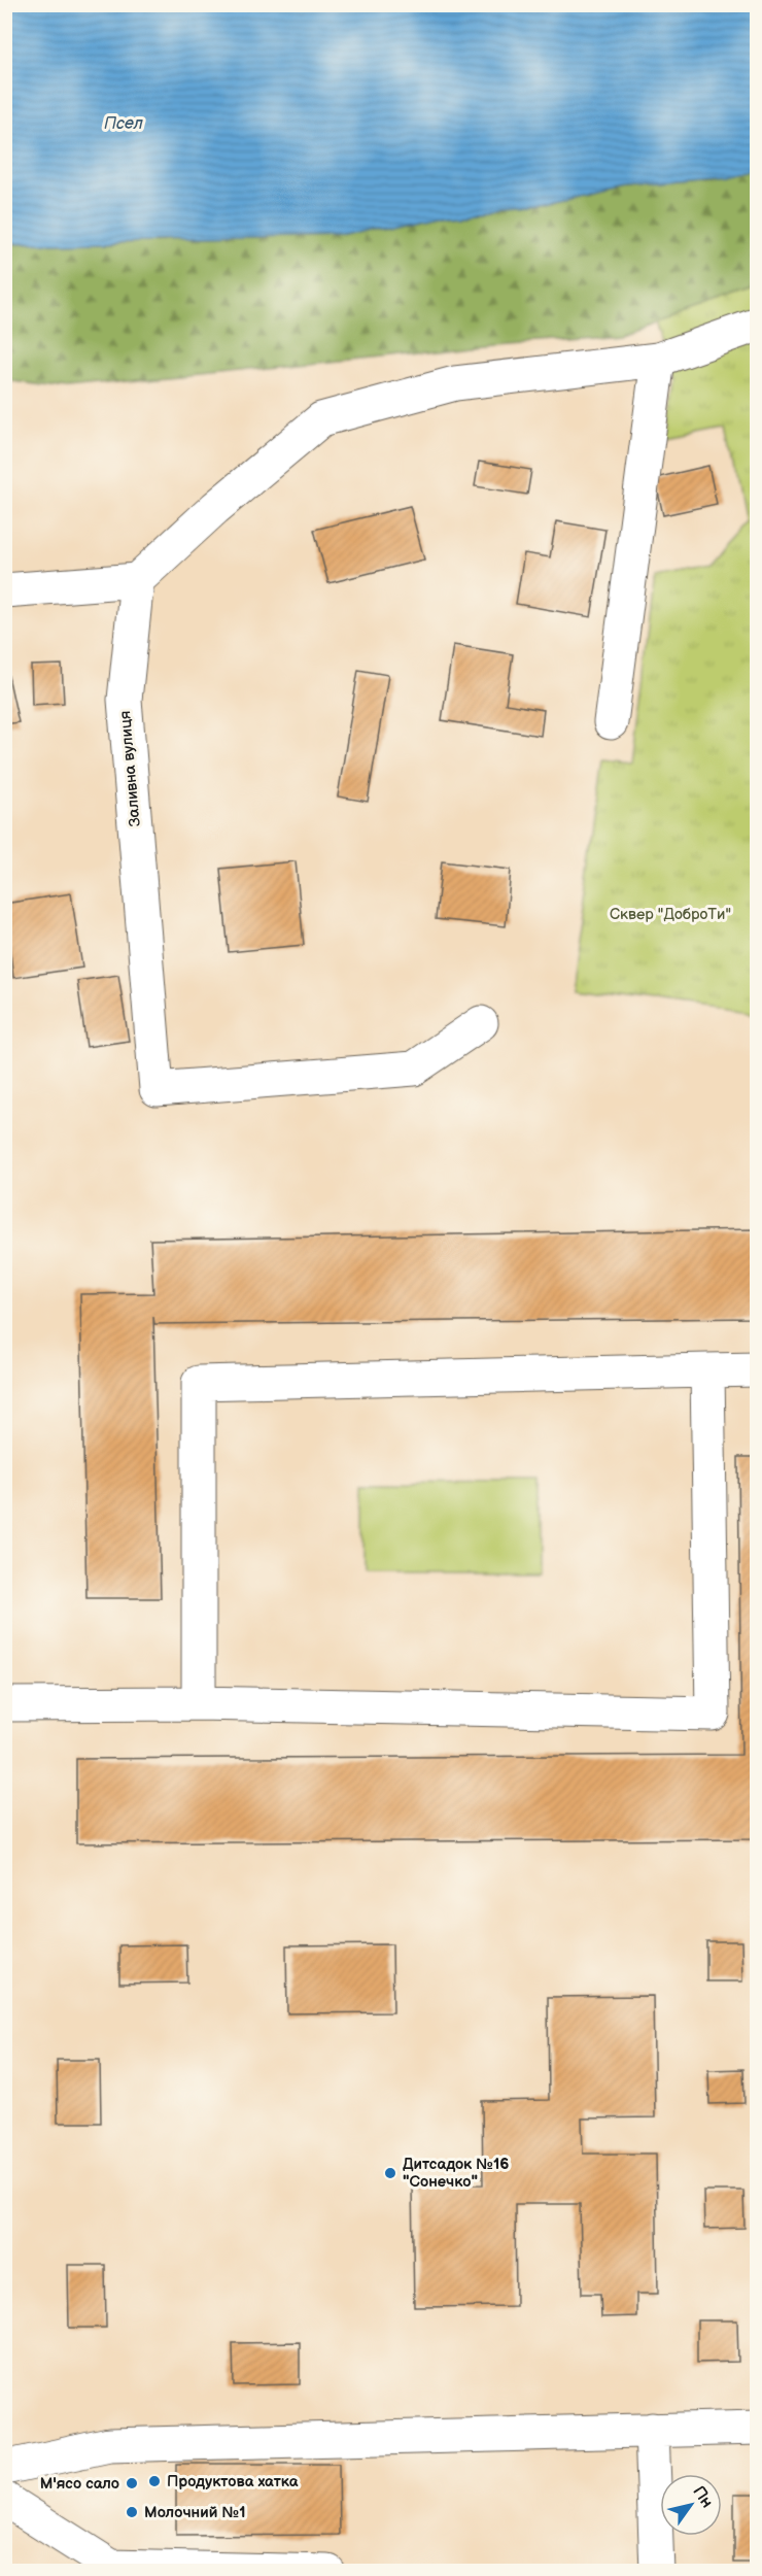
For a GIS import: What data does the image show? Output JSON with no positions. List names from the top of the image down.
{
  "streets": {
    "street": ["Заливна вулиця"]
  },
  "water": ["Псел"],
  "parks": ["Сквер \"ДоброТи\""],
  "places": [
    "Дитсадок №16 \"Сонечко\"",
    "Продуктова хатка",
    "М'ясо сало",
    "Молочний №1"
  ],
  "north": "top right"
}
